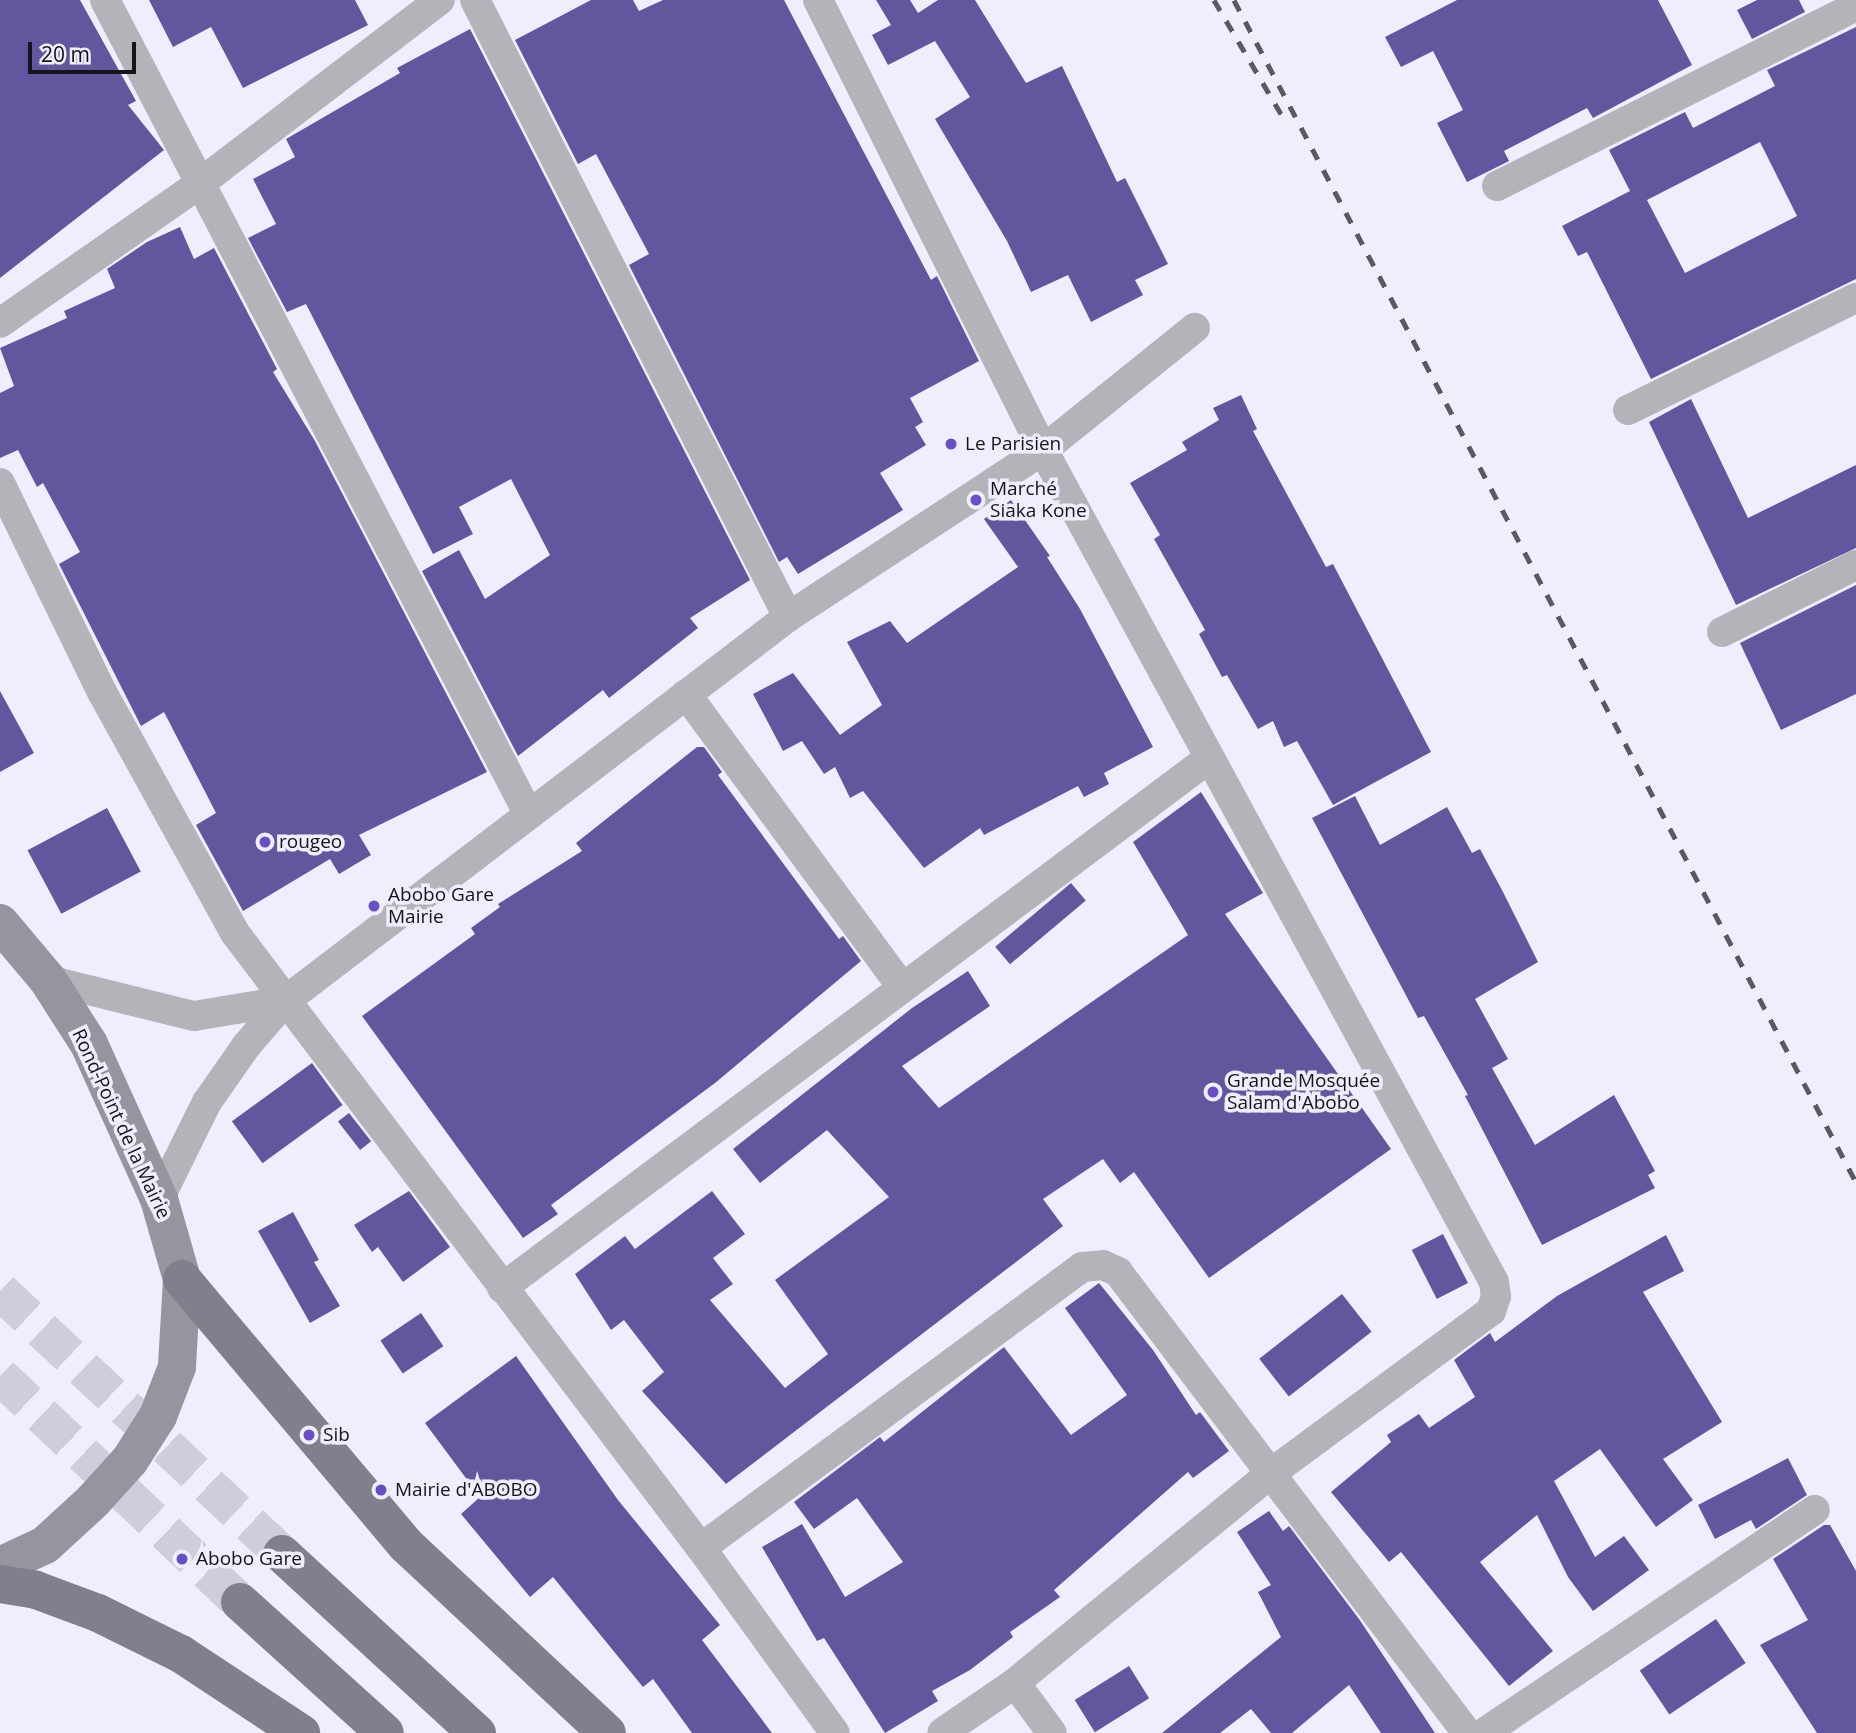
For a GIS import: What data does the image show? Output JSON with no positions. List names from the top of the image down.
{
  "streets": {
    "main road": ["Rond-Point de la Mairie"]
  },
  "places": [
    "Le Parisien",
    "Marché Siaka Kone",
    "rougeo",
    "Abobo Gare Mairie",
    "Grande Mosquée Salam d'Abobo",
    "Sib",
    "Mairie d'ABOBO",
    "Abobo Gare"
  ],
  "scale_bar": "20 m"
}
